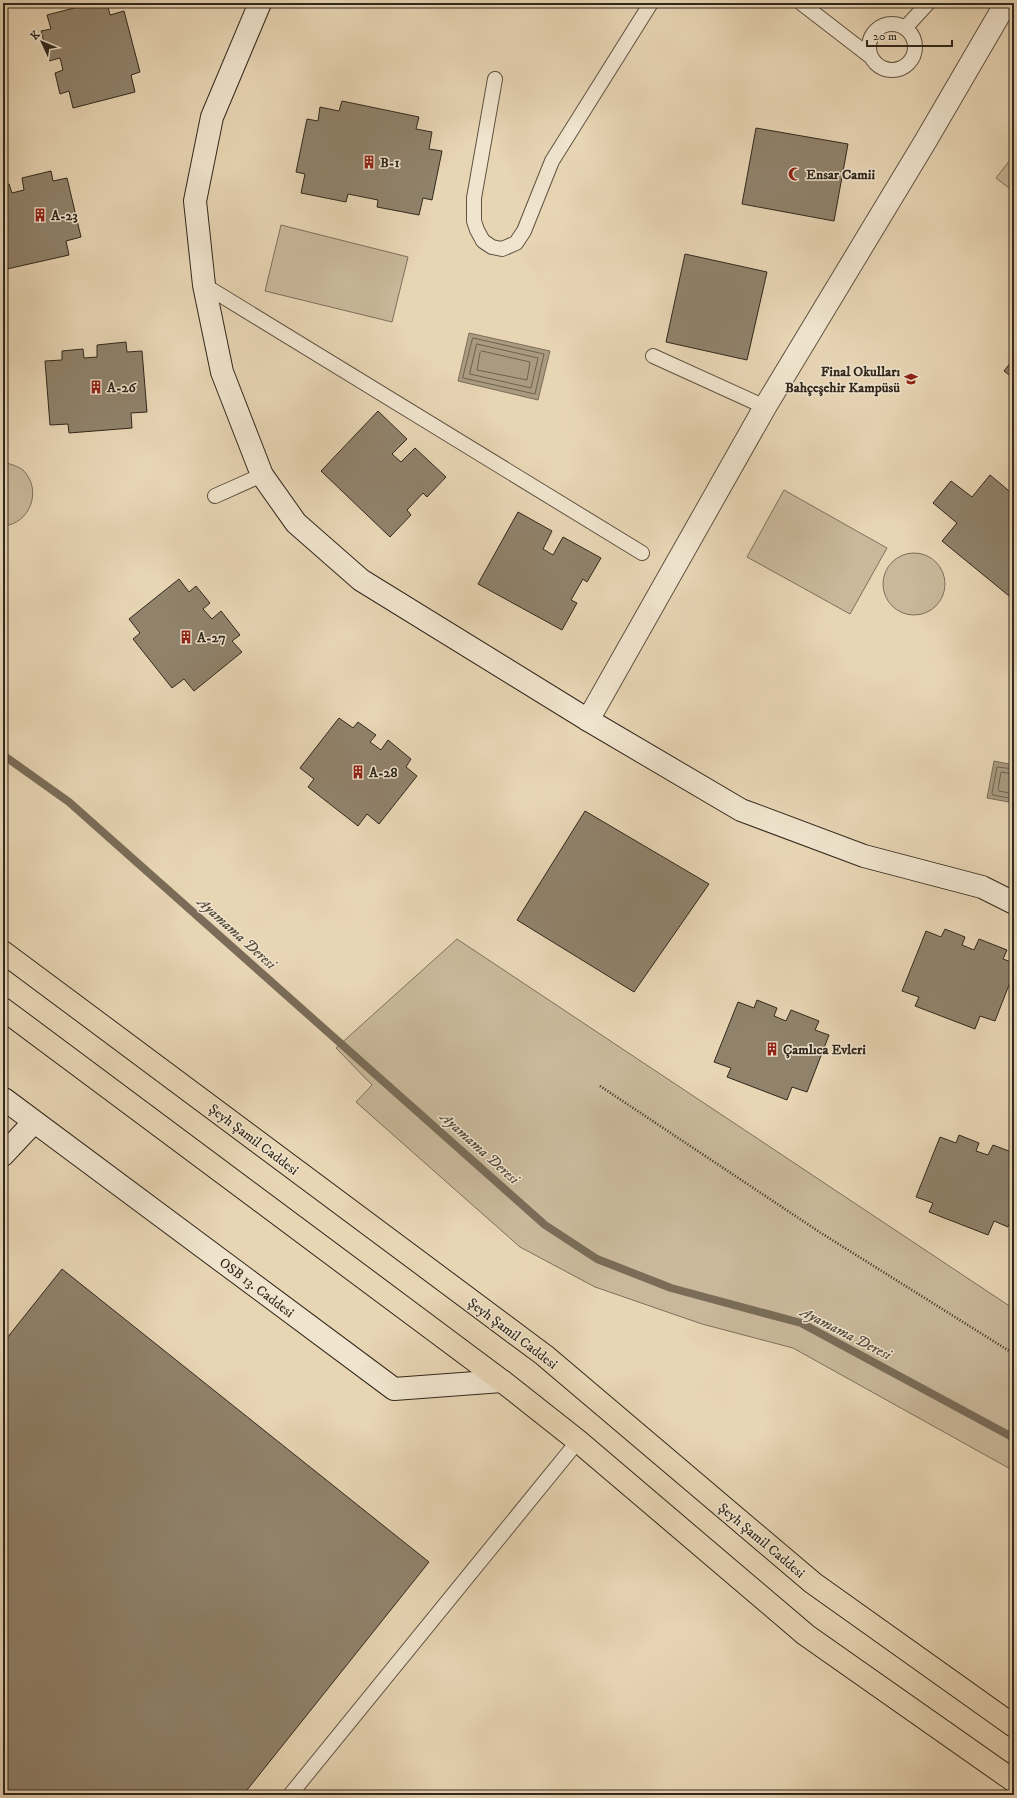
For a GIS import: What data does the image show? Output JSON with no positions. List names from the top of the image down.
{
  "streets": {
    "main road": ["Şeyh Şamil Caddesi"],
    "street": ["OSB 13. Caddesi"]
  },
  "water": ["Ayamama Deresi"],
  "places": {
    "building": [
      "B-1",
      "A-23",
      "A-26",
      "A-27",
      "A-28",
      "Çamlıca Evleri"
    ],
    "mosque": ["Ensar Camii"],
    "school or university": ["Final Okulları Bahçeşehir Kampüsü"]
  },
  "scale_bar": "20 m",
  "north": "top left"
}
